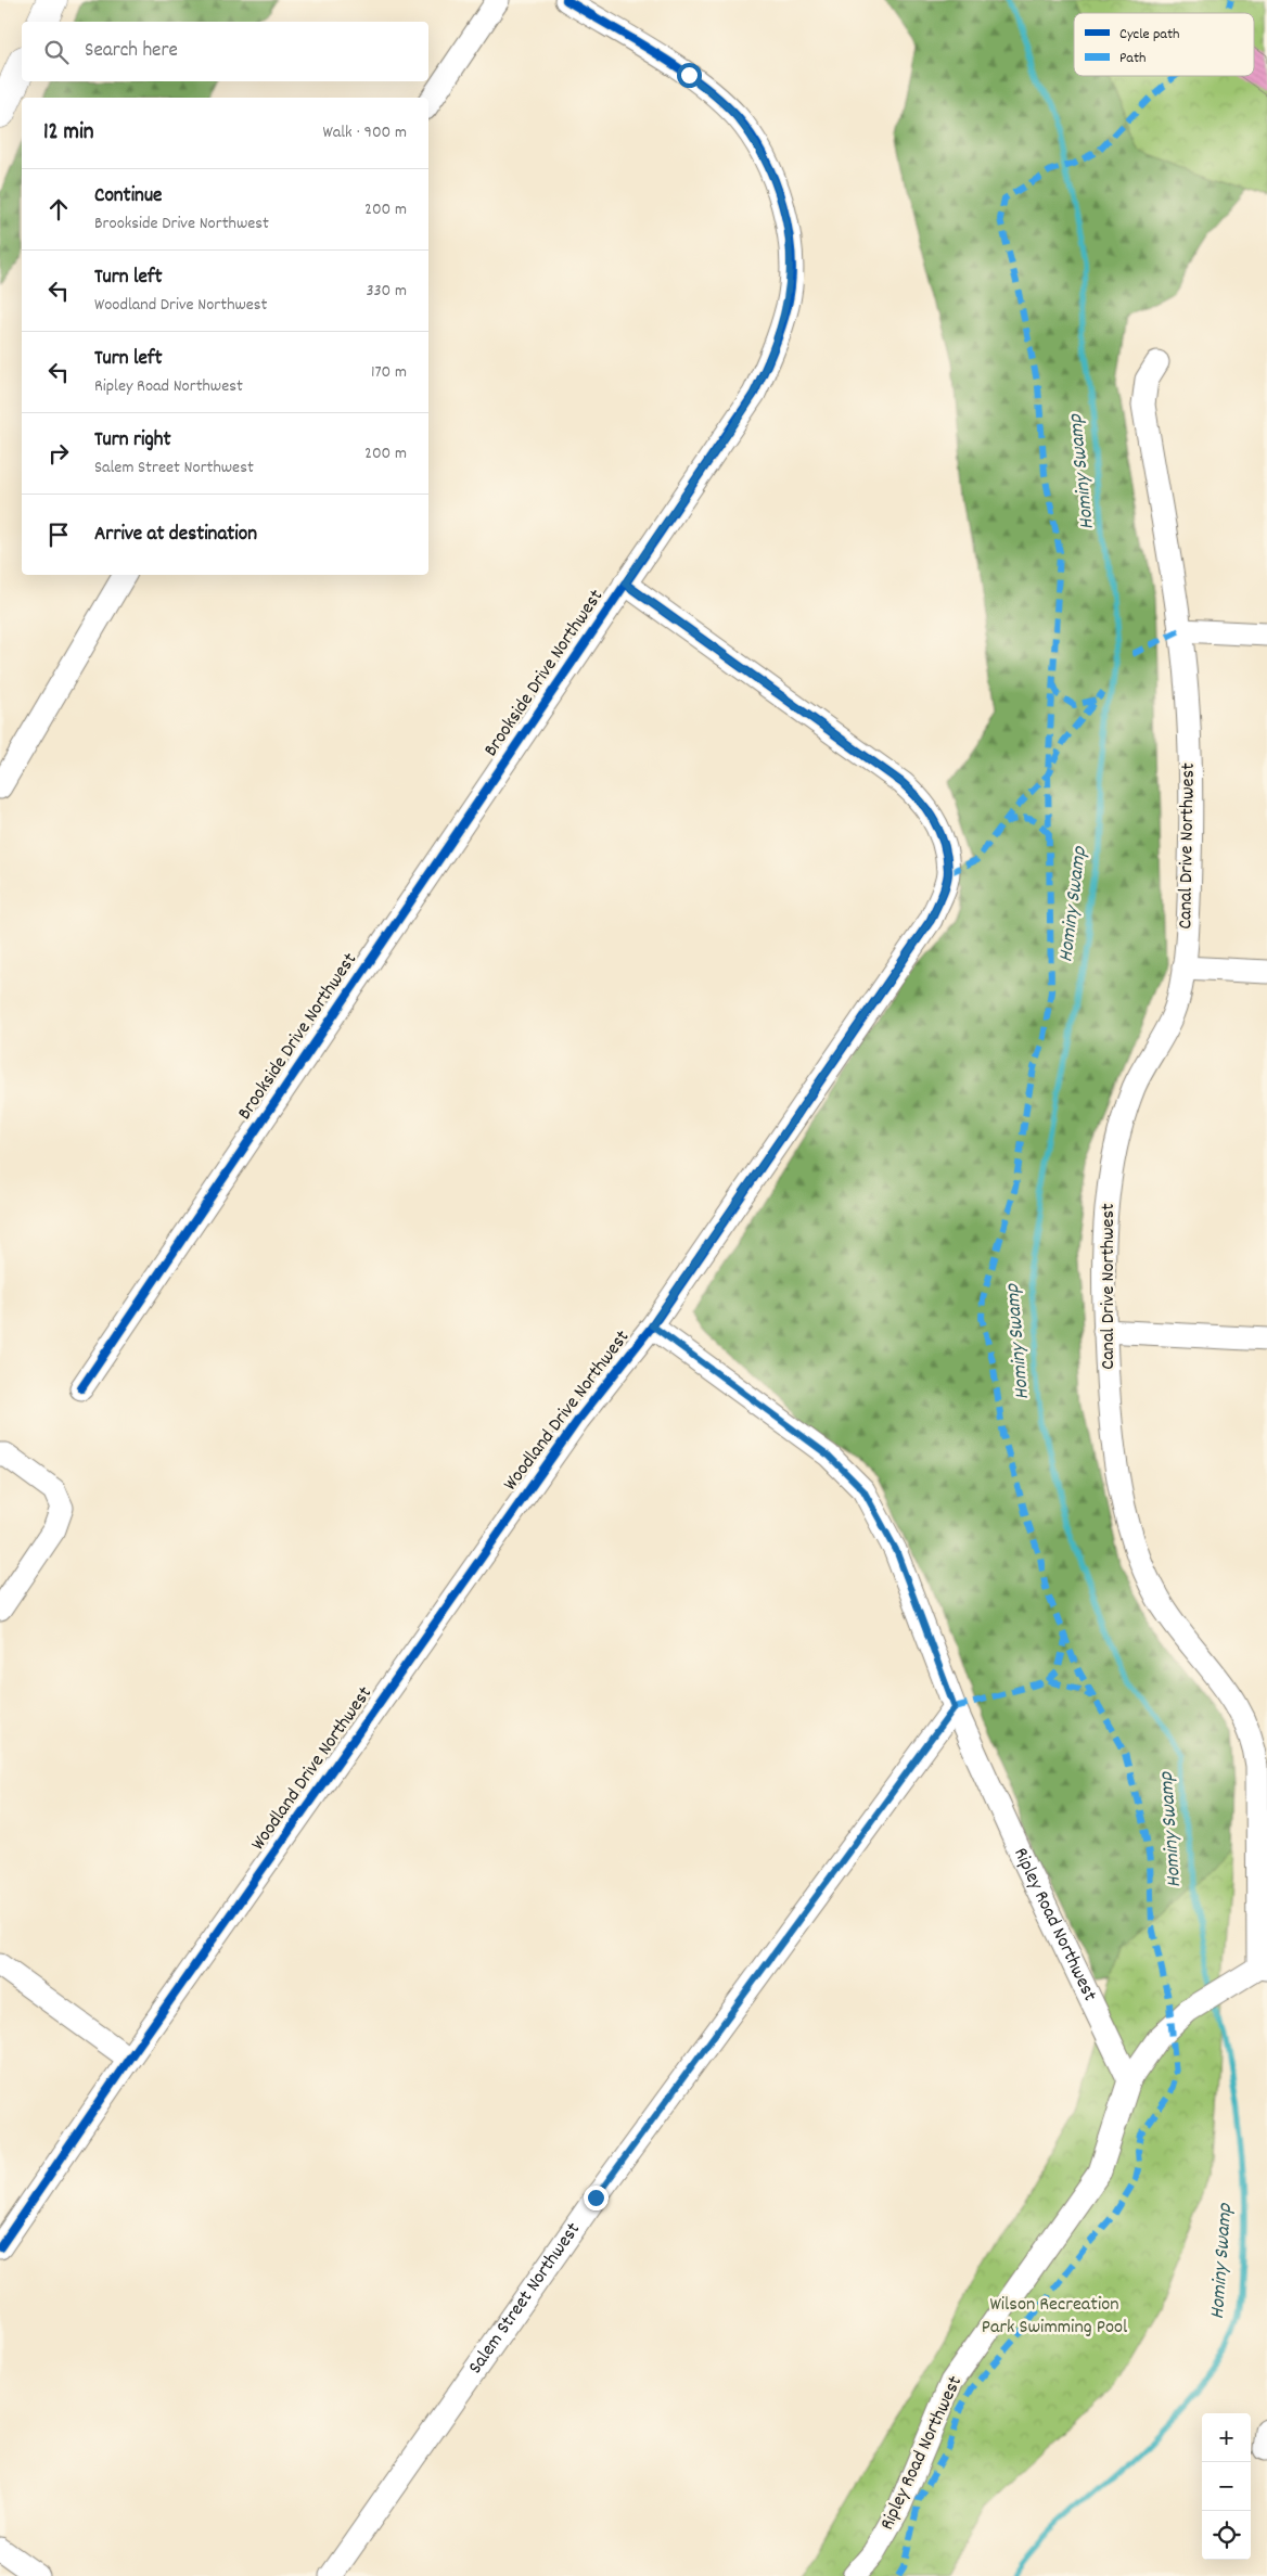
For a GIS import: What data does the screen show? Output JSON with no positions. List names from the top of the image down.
{
  "streets": {
    "street": [
      "Brookside Drive Northwest",
      "Canal Drive Northwest",
      "Woodland Drive Northwest",
      "Ripley Road Northwest",
      "Salem Street Northwest"
    ]
  },
  "crossings": [
    ["Brookside Drive Northwest", "Woodland Drive Northwest"],
    ["Woodland Drive Northwest", "Ripley Road Northwest"],
    ["Ripley Road Northwest", "Salem Street Northwest"]
  ],
  "water": ["Hominy Swamp"],
  "parks": ["Wilson Recreation Park Swimming Pool"],
  "legend": ["Cycle path", "Path"],
  "page": {
    "search": "Search here",
    "heading": ["12 min", "Walk · 900 m"],
    "list": [
      ["Continue", "Brookside Drive Northwest", "200 m"],
      ["Turn left", "Woodland Drive Northwest", "330 m"],
      ["Turn left", "Ripley Road Northwest", "170 m"],
      ["Turn right", "Salem Street Northwest", "200 m"],
      "Arrive at destination"
    ],
    "map_buttons": ["+", "−"]
  }
}
